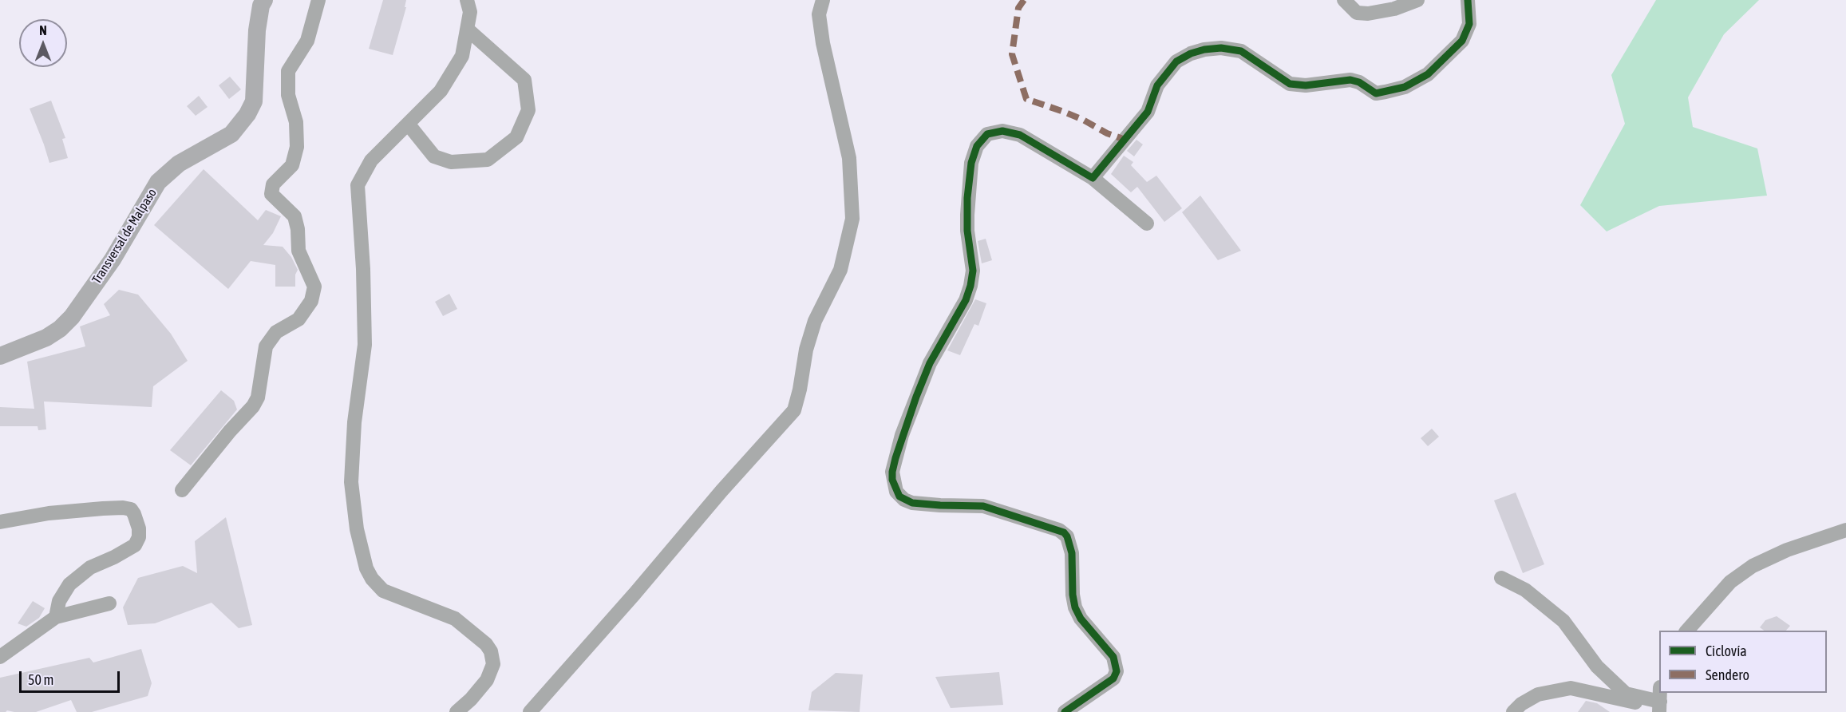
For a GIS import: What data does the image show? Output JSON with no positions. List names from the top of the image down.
{
  "streets": {
    "main road": ["Transversal de Malpaso"]
  },
  "legend": ["Ciclovía", "Sendero"],
  "scale_bar": "50 m",
  "north": "top"
}
